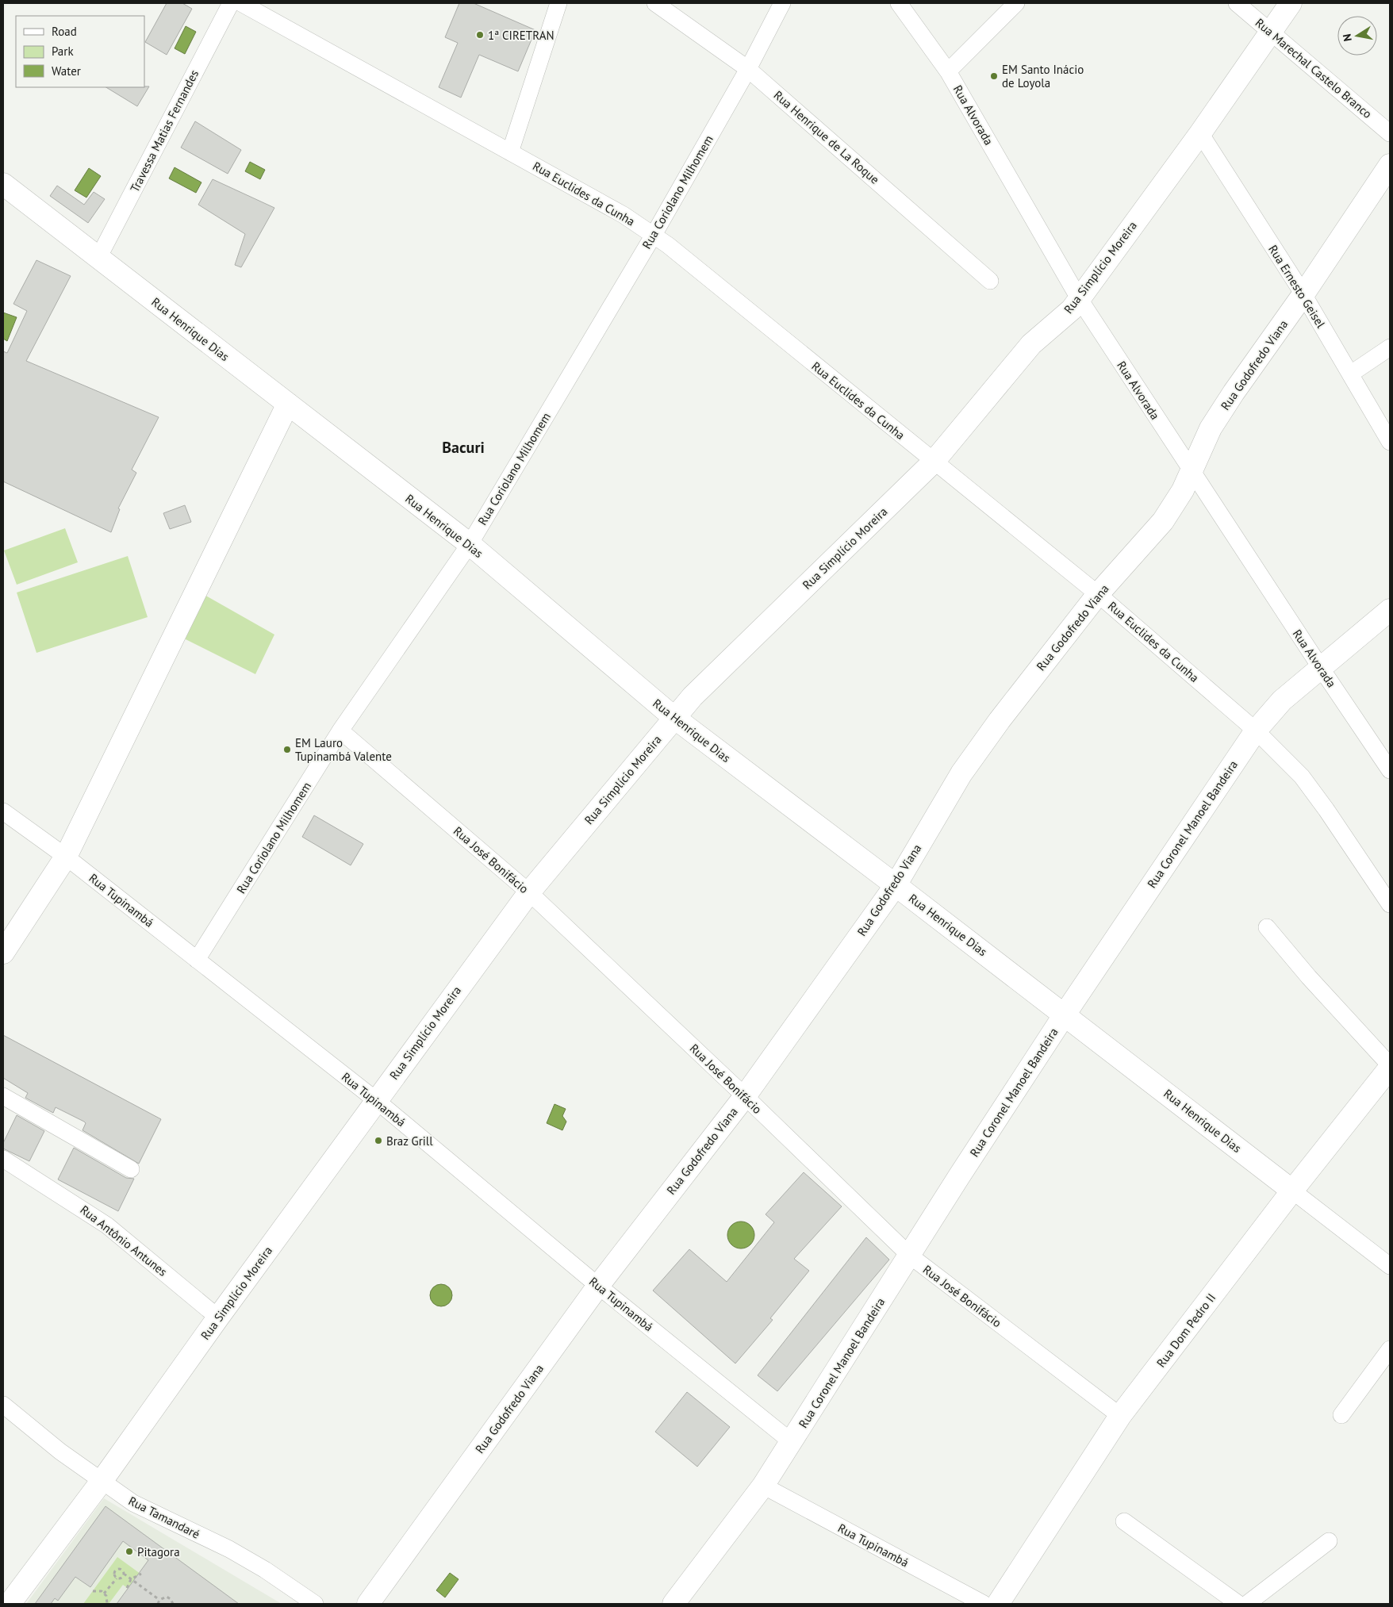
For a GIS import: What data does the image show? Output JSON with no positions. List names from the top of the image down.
{
  "streets": {
    "street": [
      "Rua Marechal Castelo Branco",
      "Rua Alvorada",
      "Travessa Matias Fernandes",
      "Rua Henrique de La Roque",
      "Rua Coriolano Milhomem",
      "Rua Euclides da Cunha",
      "Rua Simplício Moreira",
      "Rua Ernesto Geisel",
      "Rua Henrique Dias",
      "Rua Godofredo Viana",
      "Rua Coronel Manoel Bandeira",
      "Rua José Bonifácio",
      "Rua Tupinambá",
      "Rua Antônio Antunes",
      "Rua Dom Pedro II",
      "Rua Tamandaré"
    ]
  },
  "crossings": [
    ["Rua Marechal Castelo Branco", "Rua Simplício Moreira"],
    ["Rua Alvorada", "Rua Simplício Moreira"],
    ["Rua Alvorada", "Rua Godofredo Viana"],
    ["Rua Alvorada", "Rua Coronel Manoel Bandeira"],
    ["Travessa Matias Fernandes", "Rua Henrique Dias"],
    ["Rua Henrique de La Roque", "Rua Coriolano Milhomem"],
    ["Rua Coriolano Milhomem", "Rua Euclides da Cunha"],
    ["Rua Coriolano Milhomem", "Rua Henrique Dias"],
    ["Rua Coriolano Milhomem", "Rua José Bonifácio"],
    ["Rua Coriolano Milhomem", "Rua Tupinambá"],
    ["Rua Euclides da Cunha", "Rua Simplício Moreira"],
    ["Rua Euclides da Cunha", "Rua Godofredo Viana"],
    ["Rua Euclides da Cunha", "Rua Coronel Manoel Bandeira"],
    ["Rua Simplício Moreira", "Rua Ernesto Geisel"],
    ["Rua Simplício Moreira", "Rua Henrique Dias"],
    ["Rua Simplício Moreira", "Rua José Bonifácio"],
    ["Rua Simplício Moreira", "Rua Tupinambá"],
    ["Rua Simplício Moreira", "Rua Antônio Antunes"],
    ["Rua Simplício Moreira", "Rua Tamandaré"],
    ["Rua Ernesto Geisel", "Rua Godofredo Viana"],
    ["Rua Henrique Dias", "Rua Godofredo Viana"],
    ["Rua Henrique Dias", "Rua Coronel Manoel Bandeira"],
    ["Rua Henrique Dias", "Rua Dom Pedro II"],
    ["Rua Godofredo Viana", "Rua José Bonifácio"],
    ["Rua Godofredo Viana", "Rua Tupinambá"],
    ["Rua Coronel Manoel Bandeira", "Rua José Bonifácio"],
    ["Rua Coronel Manoel Bandeira", "Rua Tupinambá"],
    ["Rua José Bonifácio", "Rua Dom Pedro II"]
  ],
  "districts": ["Bacuri"],
  "places": [
    "1ª CIRETRAN",
    "EM Santo Inácio de Loyola",
    "EM Lauro Tupinambá Valente",
    "Braz Grill",
    "Pitagora"
  ],
  "legend": ["Road", "Park", "Water"],
  "north": "left"
}
